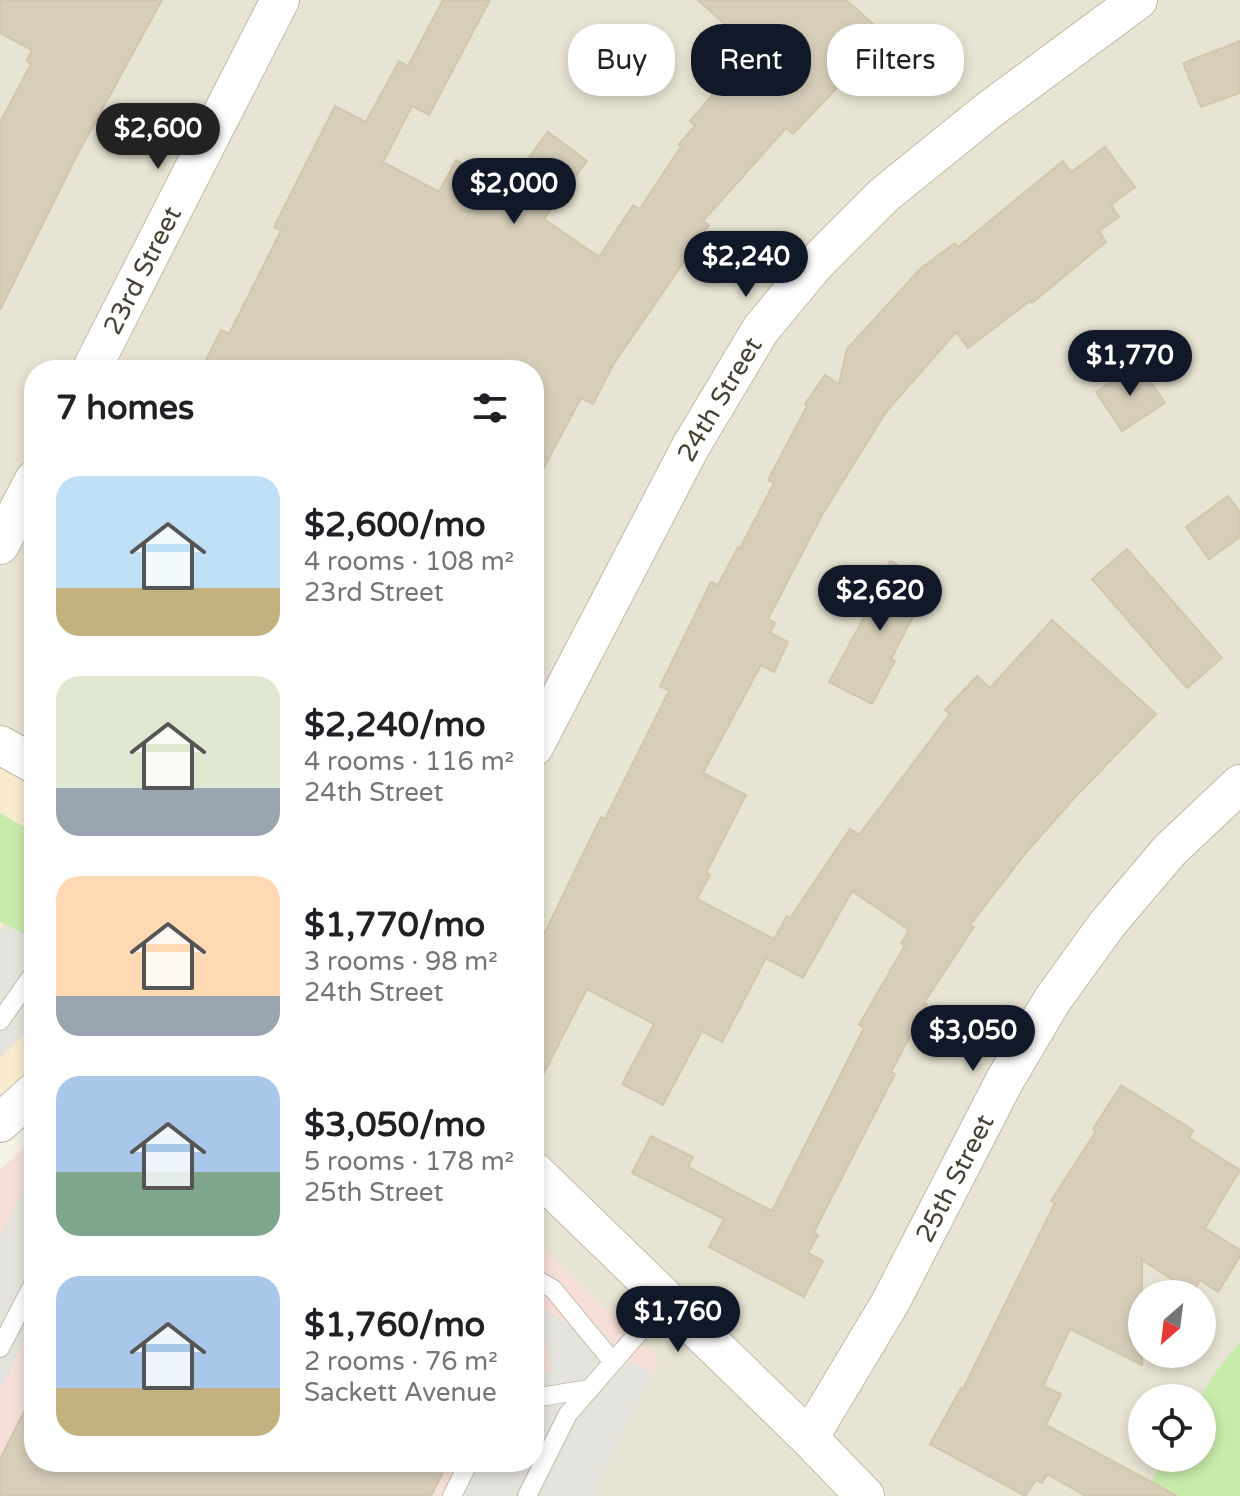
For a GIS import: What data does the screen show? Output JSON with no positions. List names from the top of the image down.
{
  "streets": {
    "street": ["23rd Street", "24th Street", "25th Street"]
  },
  "north": "bottom left",
  "page": {
    "chip": ["Buy", "Rent", "Filters"],
    "price": [
      "$2,600",
      "$2,000",
      "$2,240",
      "$1,770",
      "$2,620",
      "$3,050",
      "$1,760"
    ],
    "heading": "7 homes",
    "list": [
      {
        "name": "$2,600/mo",
        "note": "4 rooms · 108 m² · 23rd Street"
      },
      {
        "name": "$2,240/mo",
        "note": "4 rooms · 116 m² · 24th Street"
      },
      {
        "name": "$1,770/mo",
        "note": "3 rooms · 98 m² · 24th Street"
      },
      {
        "name": "$3,050/mo",
        "note": "5 rooms · 178 m² · 25th Street"
      },
      {
        "name": "$1,760/mo",
        "note": "2 rooms · 76 m² · Sackett Avenue"
      }
    ]
  }
}
